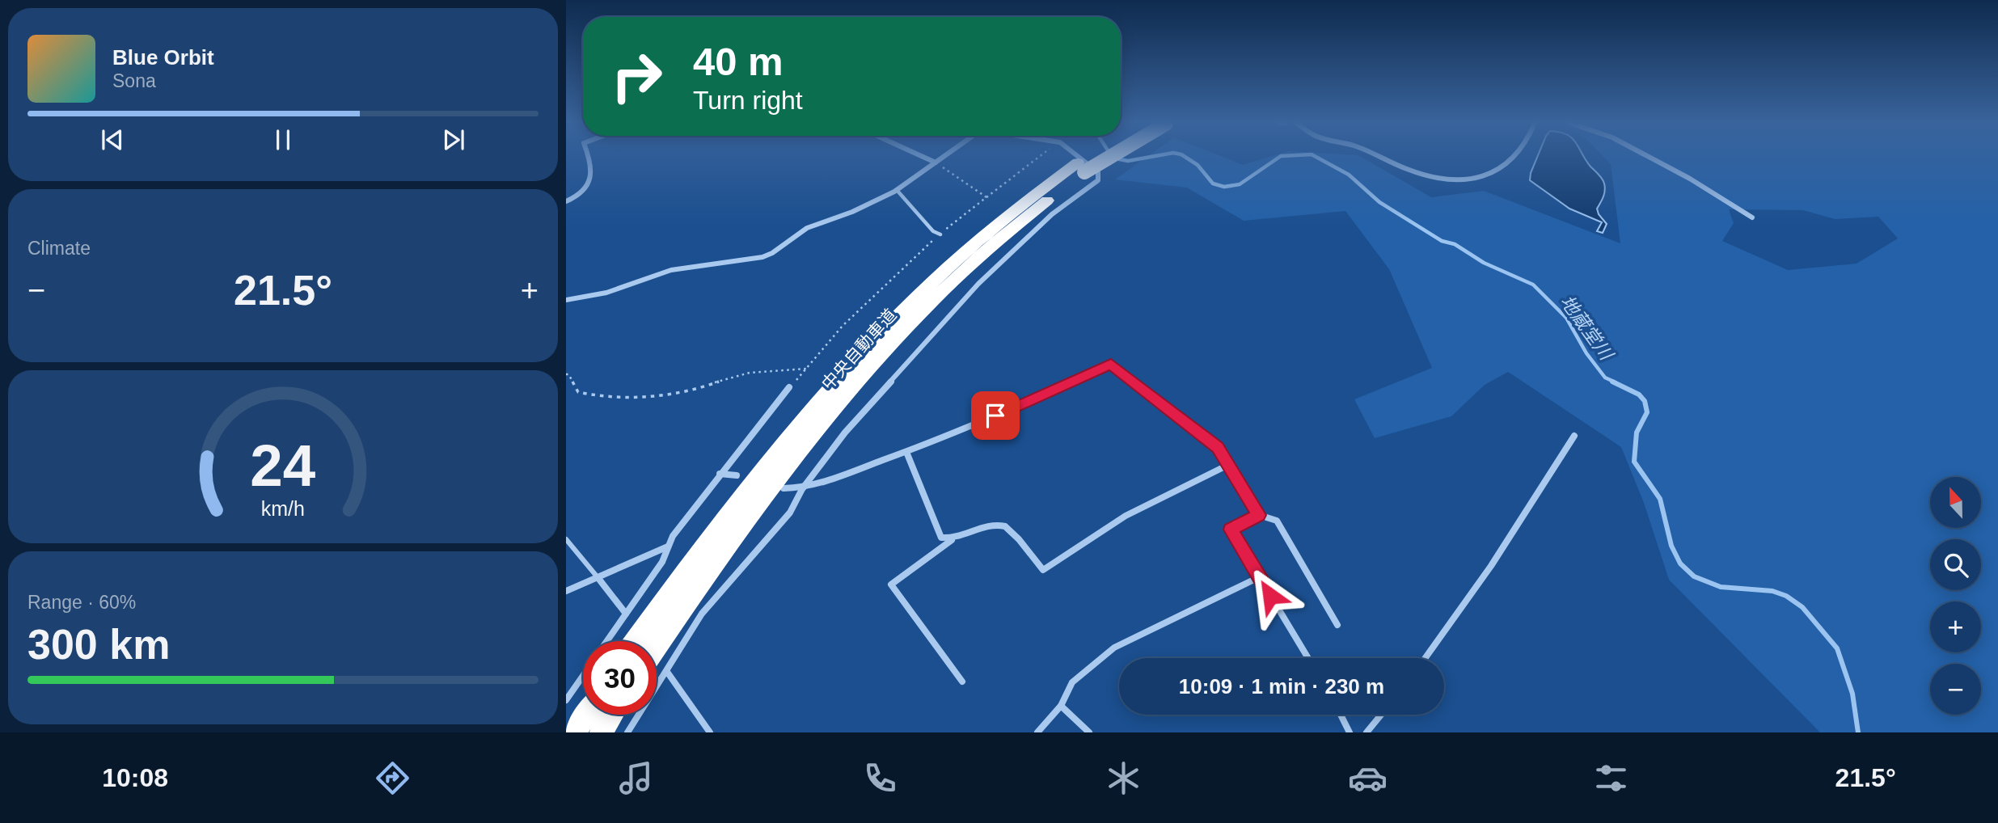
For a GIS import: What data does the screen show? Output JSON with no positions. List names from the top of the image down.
{
  "streets": {
    "highway": ["中央自動車道"]
  },
  "water": ["地蔵堂川"],
  "north": "top",
  "page": {
    "turn": ["40 m", "Turn right"],
    "song": ["Blue Orbit", "Sona"],
    "tile": [
      "Climate",
      ["Range · 60%", "300 km"]
    ],
    "heat": ["−", "21.5°", "+"],
    "map_buttons": ["+", "−"],
    "limit": "30",
    "trip": "10:09 · 1 min · 230 m",
    "tabs": ["10:08", "21.5°"],
    "gauge": ["24", "km/h"]
  }
}
